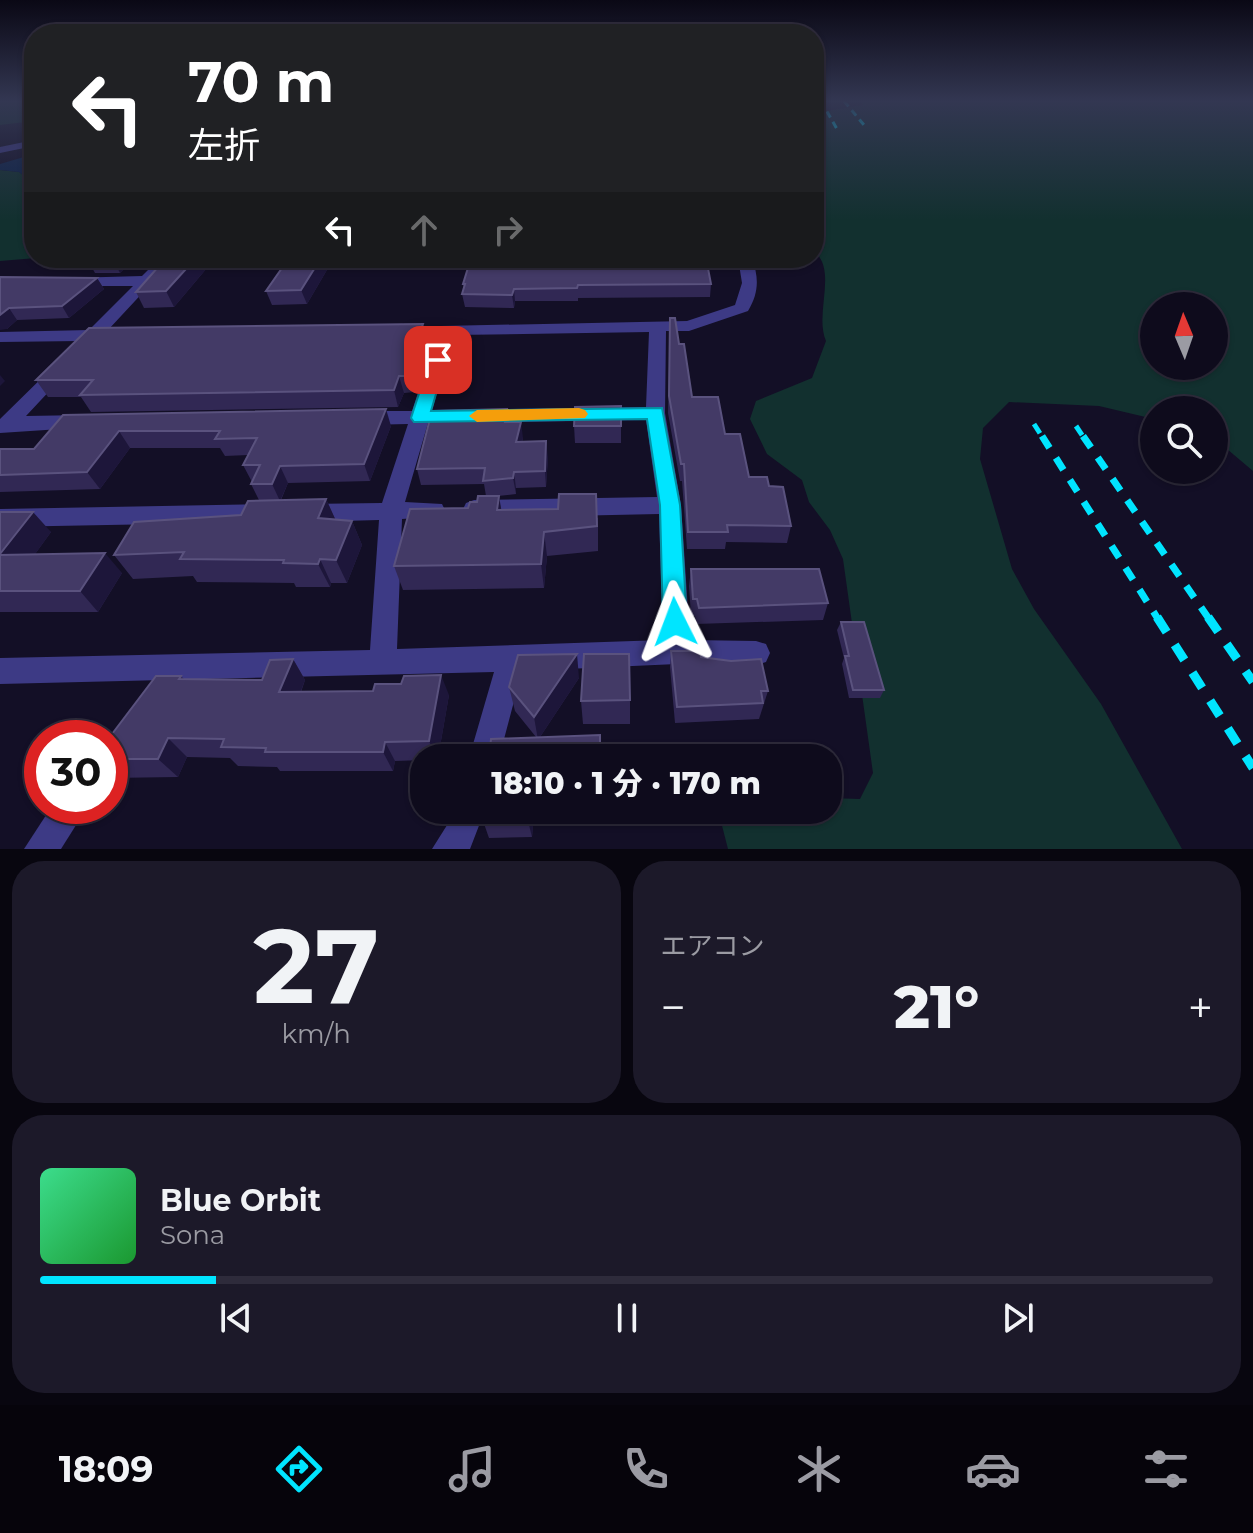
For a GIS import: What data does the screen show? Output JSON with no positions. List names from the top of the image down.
{
  "north": "top",
  "page": {
    "turn": ["70 m", "左折"],
    "limit": "30",
    "trip": "18:10 · 1 分 · 170 m",
    "tile": [
      ["27", "km/h"],
      "エアコン"
    ],
    "heat": ["−", "21°", "+"],
    "song": ["Blue Orbit", "Sona"],
    "tabs": "18:09"
  }
}
